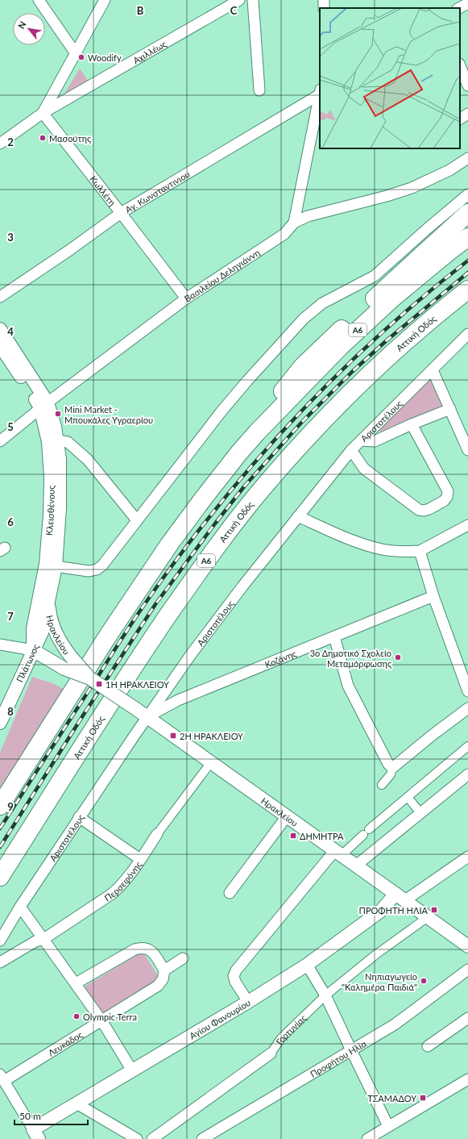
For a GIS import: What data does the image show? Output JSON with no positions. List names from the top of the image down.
{
  "streets": {
    "highway": ["Α6", "Αττική Οδός"],
    "street": [
      "Αχιλλέως",
      "Κωλλέτη",
      "Αγ. Κωνσταντινιου",
      "Βασιλείου Δεληγιάννη",
      "Αριστοτέλους",
      "Κλεισθένους",
      "Ηρακλείου",
      "Κοζάνης",
      "Πλάτωνος",
      "Περσεφόνης",
      "Αγίου Φανουρίου",
      "Γορτυνίας",
      "Λευκάδος",
      "Προφήτου Ηλία"
    ]
  },
  "crossings": [
    ["Αχιλλέως", "Κωλλέτη"],
    ["Κωλλέτη", "Αγ. Κωνσταντινιου"],
    ["Κωλλέτη", "Βασιλείου Δεληγιάννη"],
    ["Βασιλείου Δεληγιάννη", "Κλεισθένους"],
    ["Αριστοτέλους", "Ηρακλείου"],
    ["Αριστοτέλους", "Κοζάνης"],
    ["Κλεισθένους", "Ηρακλείου"],
    ["Κλεισθένους", "Πλάτωνος"],
    ["Ηρακλείου", "Κοζάνης"],
    ["Ηρακλείου", "Πλάτωνος"],
    ["Ηρακλείου", "Περσεφόνης"],
    ["Ηρακλείου", "Αγίου Φανουρίου"],
    ["Ηρακλείου", "Γορτυνίας"]
  ],
  "places": {
    "other": [
      "Woodify",
      "Μασούτης",
      "Mini Market - Μπουκάλες Υγραερίου",
      "3ο Δημοτικό Σχολείο Μεταμόρφωσης",
      "Νηπιαγωγείο \"Καλημέρα Παιδιά\"",
      "Olympic Terra"
    ],
    "transit": [
      "1Η ΗΡΑΚΛΕΙΟΥ",
      "2Η ΗΡΑΚΛΕΙΟΥ",
      "ΔΗΜΗΤΡΑ",
      "ΠΡΟΦΗΤΗ ΗΛΙΑ",
      "ΤΣΑΜΑΔΟΥ"
    ]
  },
  "scale_bar": "50 m",
  "north": "top left",
  "grid": {
    "columns": ["B", "C"],
    "rows": [
      "2",
      "3",
      "4",
      "5",
      "6",
      "7",
      "8",
      "9"
    ]
  }
}
